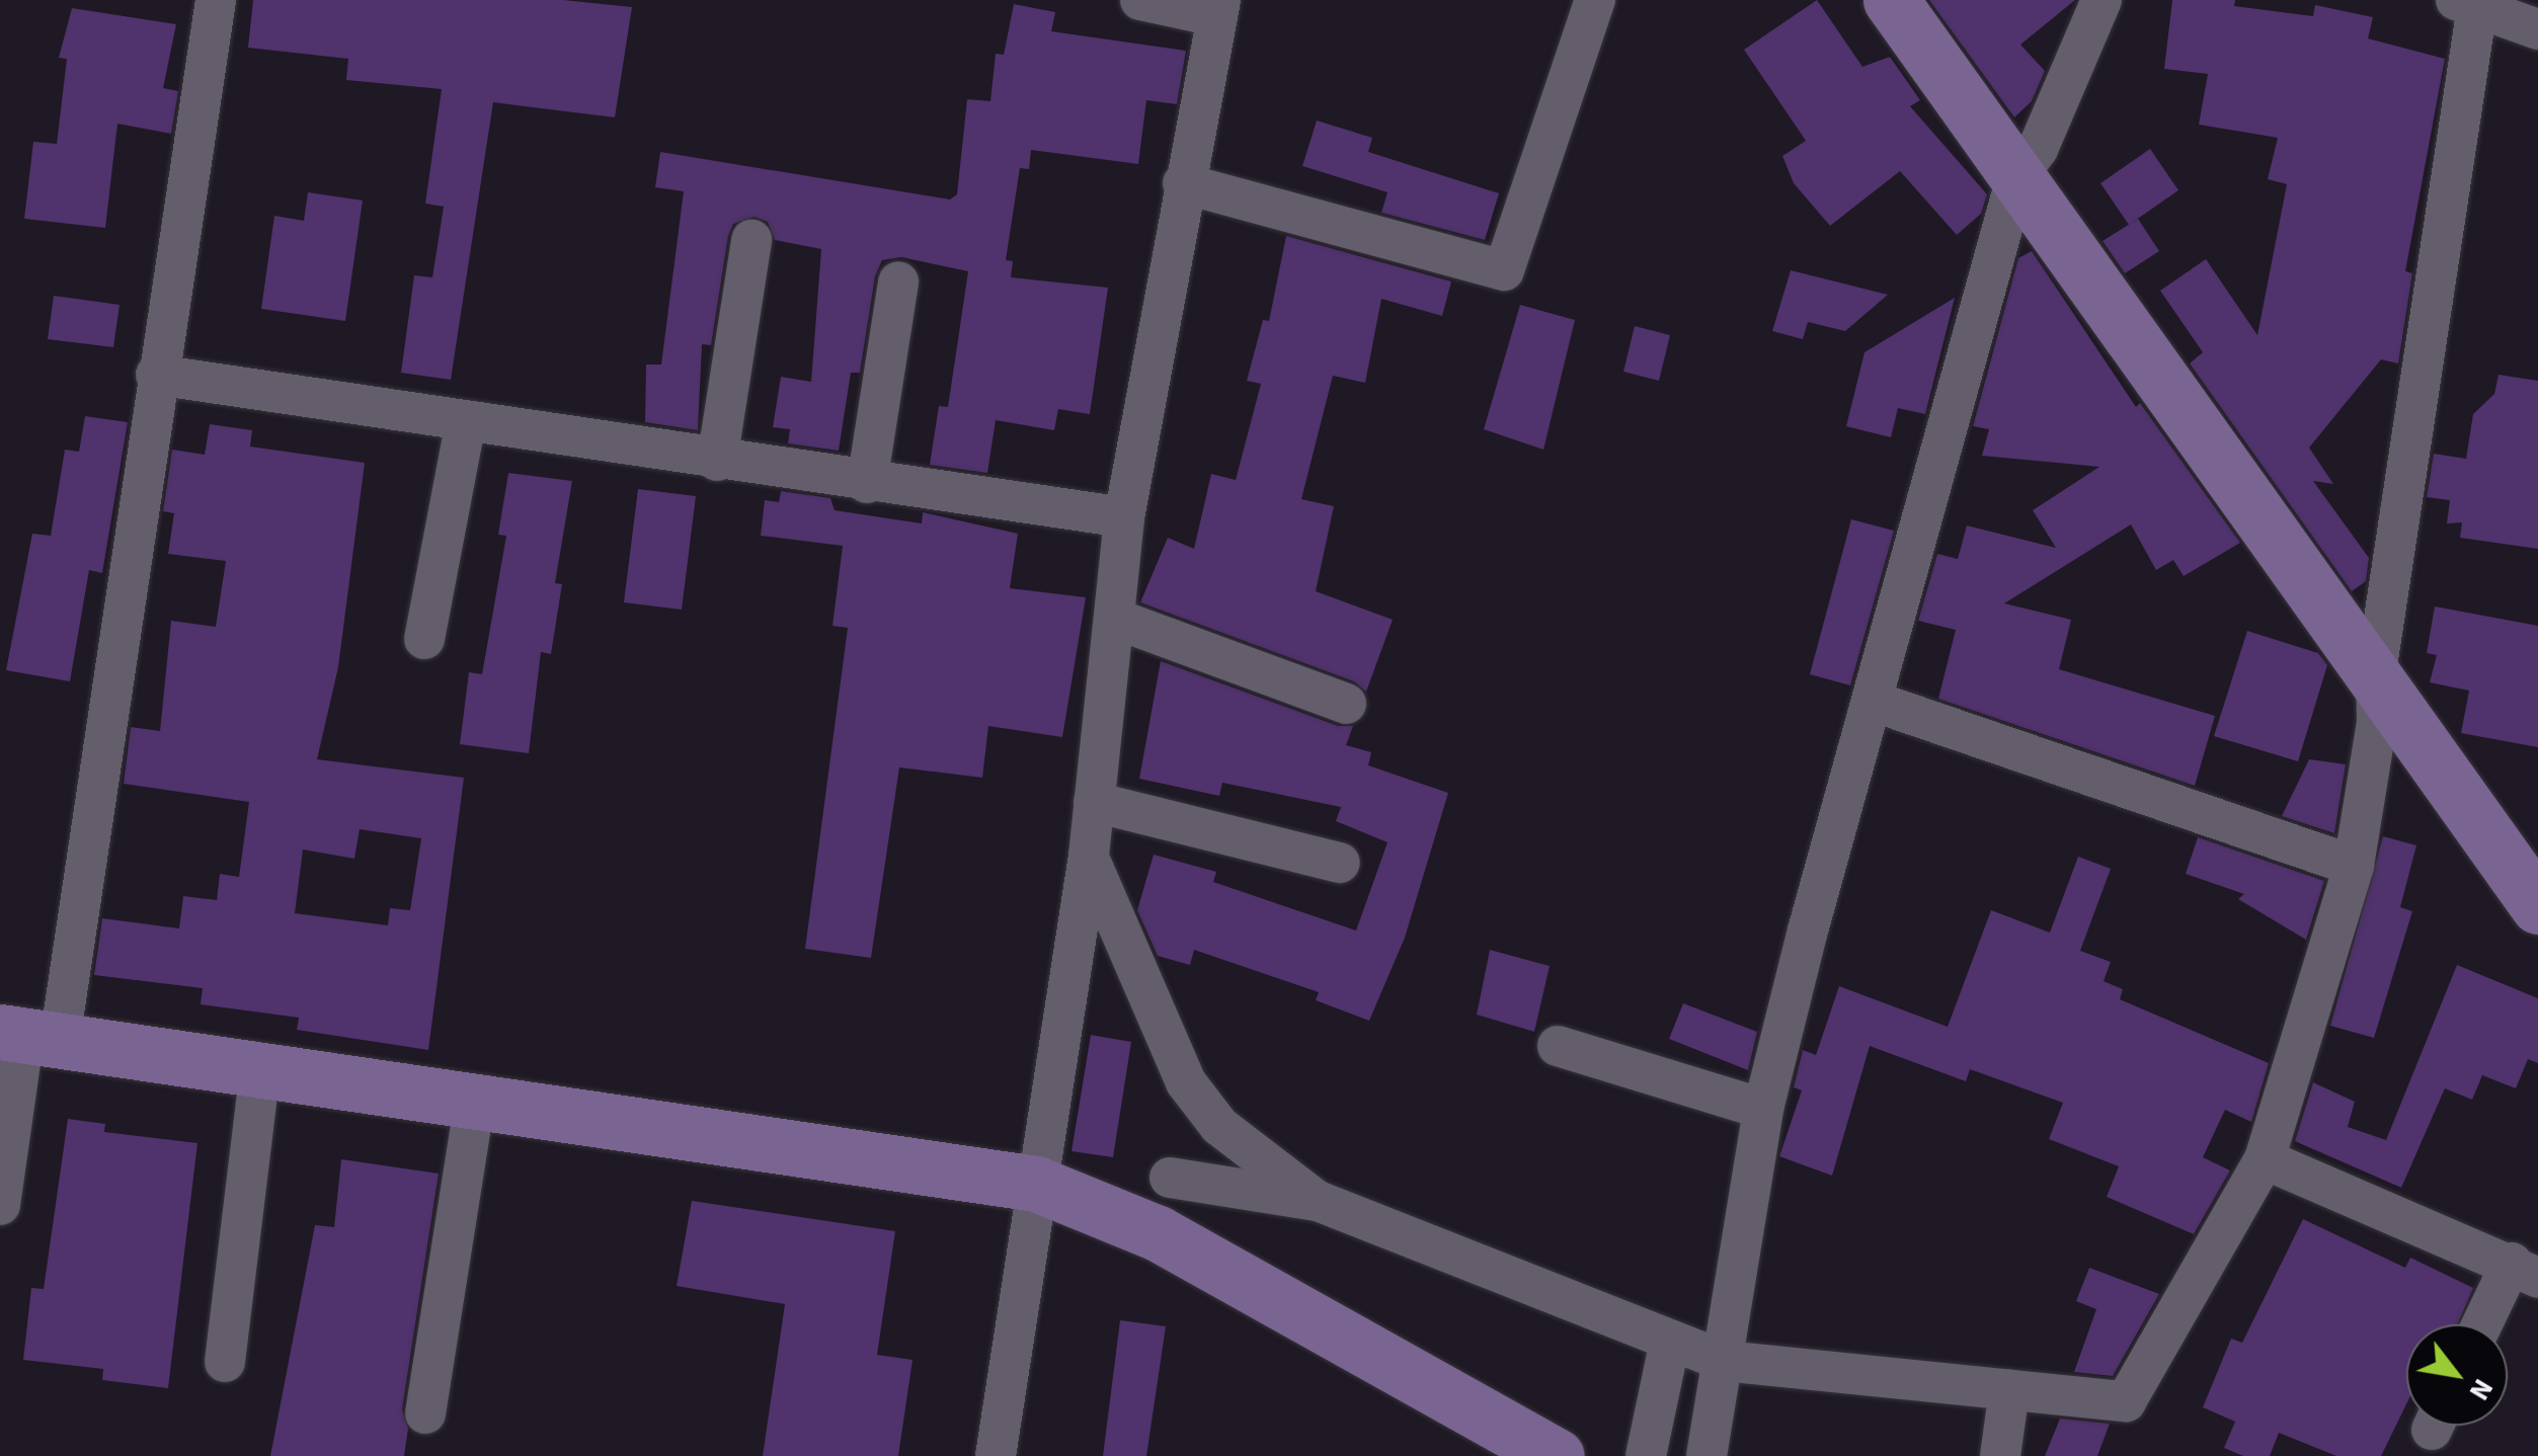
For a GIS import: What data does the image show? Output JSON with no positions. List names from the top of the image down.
{
  "north": "bottom right"
}
